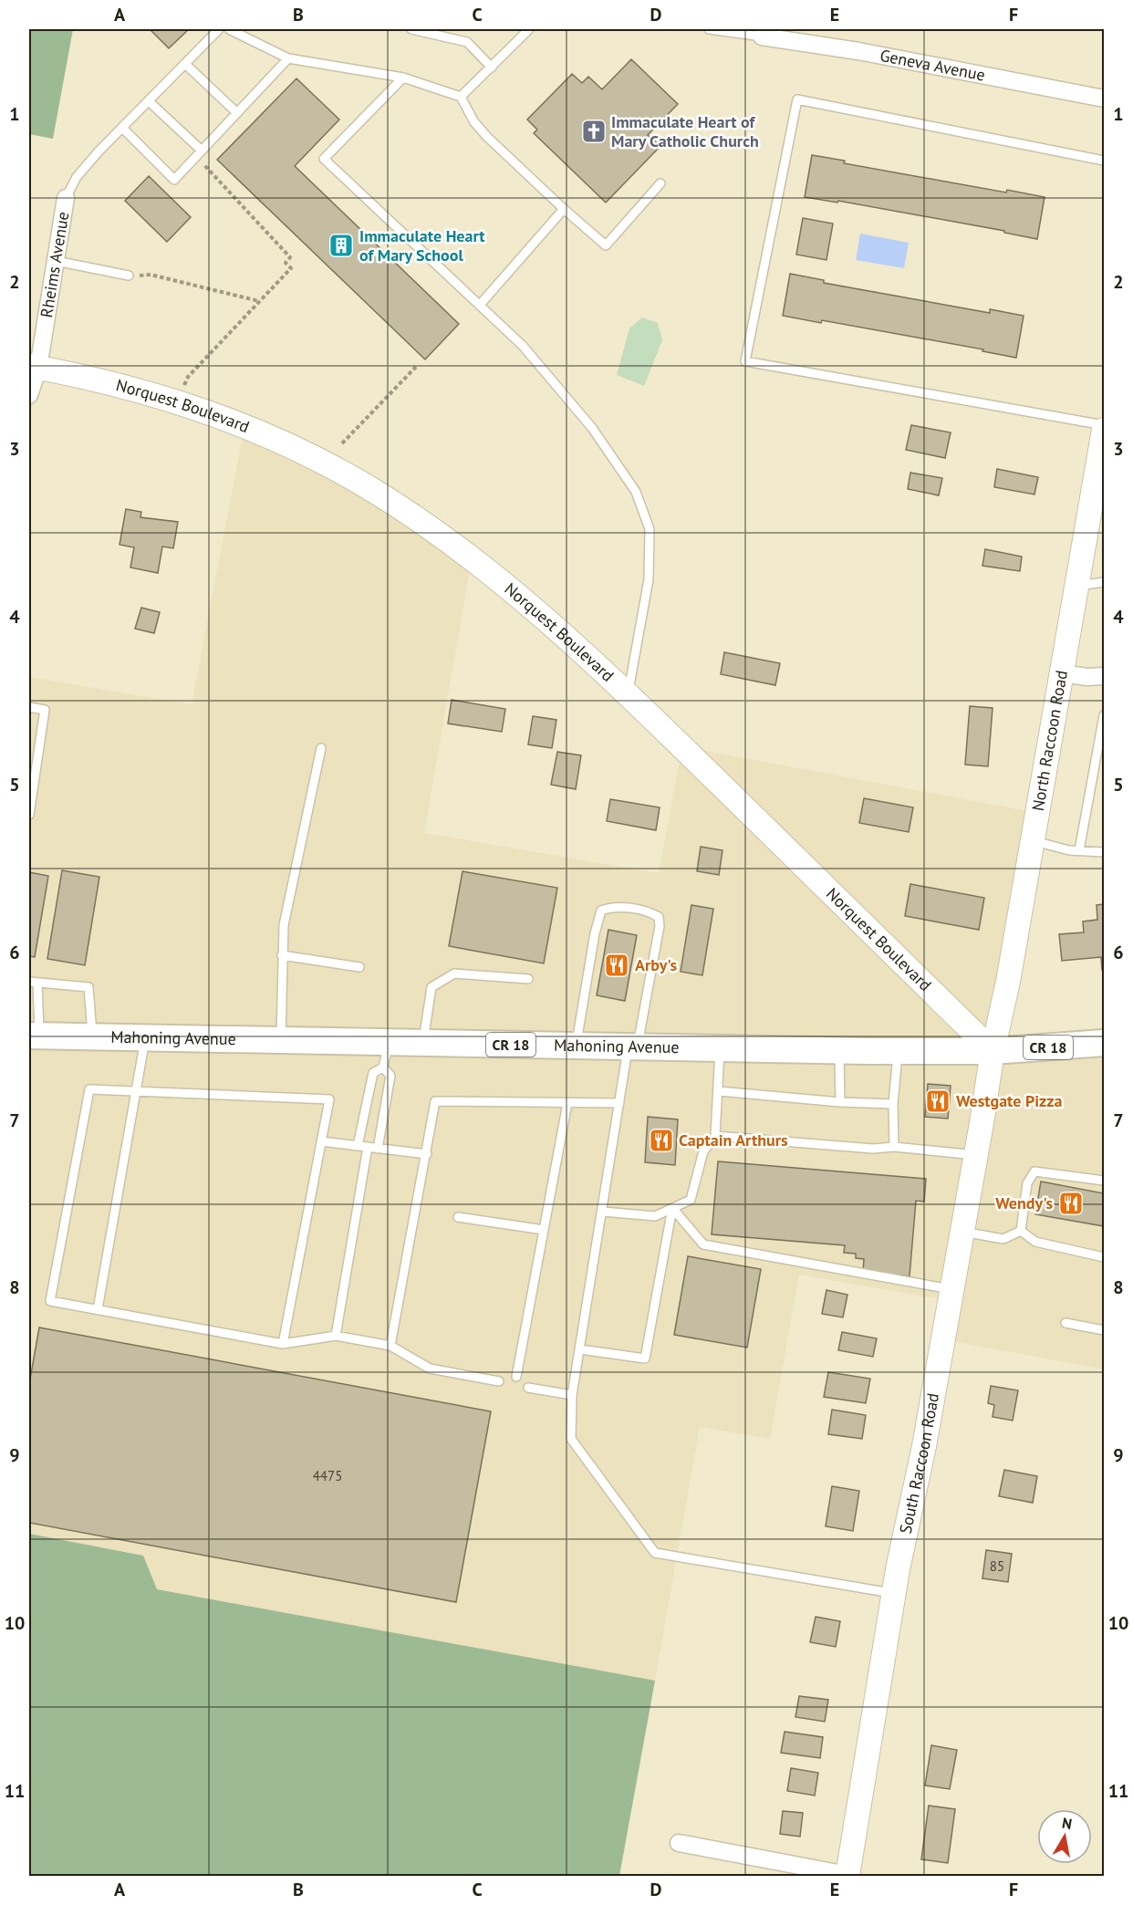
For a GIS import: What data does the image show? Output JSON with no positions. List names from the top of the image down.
{
  "streets": {
    "main road": ["Mahoning Avenue", "CR 18"],
    "street": [
      "Geneva Avenue",
      "Rheims Avenue",
      "Norquest Boulevard",
      "North Raccoon Road",
      "South Raccoon Road"
    ]
  },
  "crossings": [
    ["Rheims Avenue", "Norquest Boulevard"],
    ["Norquest Boulevard", "North Raccoon Road"],
    ["Norquest Boulevard", "Mahoning Avenue"],
    ["Norquest Boulevard", "South Raccoon Road"],
    ["North Raccoon Road", "Mahoning Avenue"],
    ["North Raccoon Road", "South Raccoon Road"],
    ["Mahoning Avenue", "South Raccoon Road"]
  ],
  "places": {
    "church": ["Immaculate Heart of Mary Catholic Church"],
    "building": ["Immaculate Heart of Mary School"],
    "restaurant": [
      "Arby's",
      "Westgate Pizza",
      "Captain Arthurs",
      "Wendy's"
    ]
  },
  "house_numbers": ["4475", "85"],
  "north": "top",
  "grid": {
    "columns": [
      "A",
      "B",
      "C",
      "D",
      "E",
      "F"
    ],
    "rows": [
      "1",
      "2",
      "3",
      "4",
      "5",
      "6",
      "7",
      "8",
      "9",
      "10",
      "11"
    ]
  }
}
